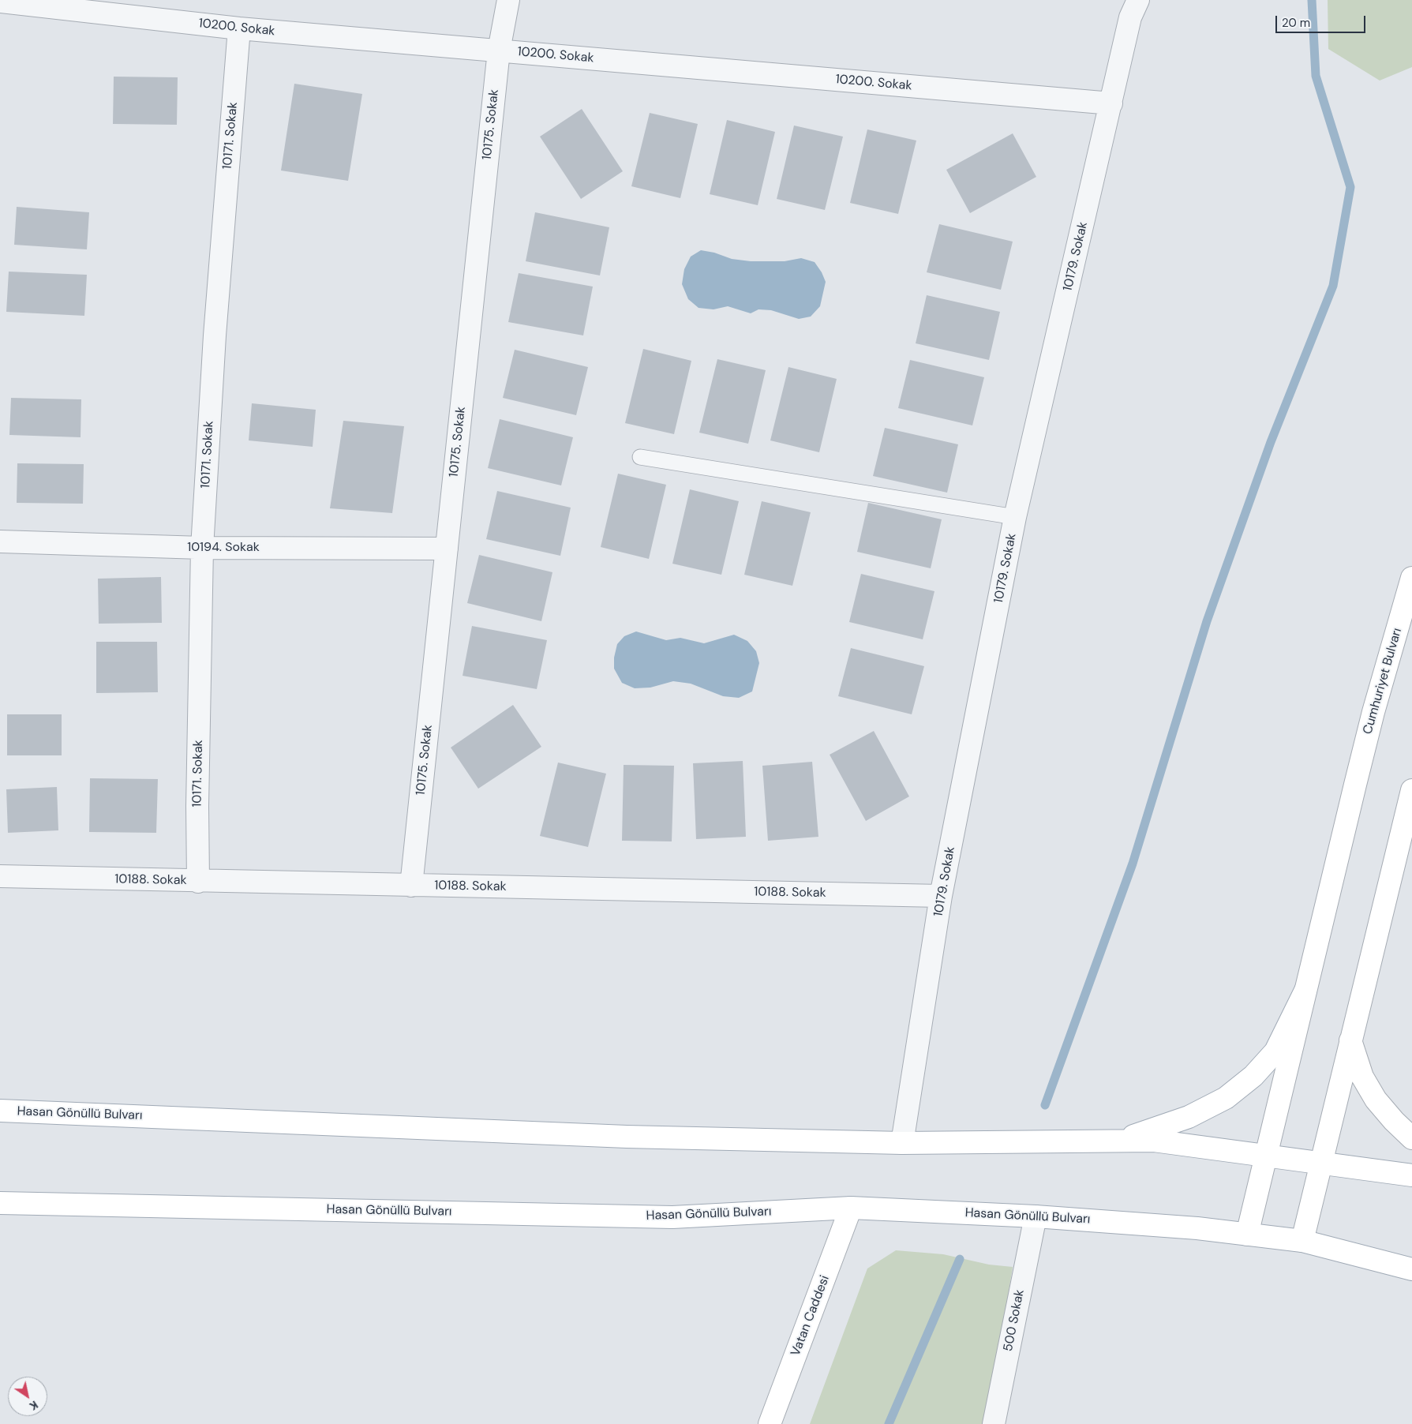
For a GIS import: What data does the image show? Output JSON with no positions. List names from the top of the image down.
{
  "streets": {
    "main road": ["Cumhuriyet Bulvarı", "Hasan Gönüllü Bulvarı", "Vatan Caddesi"],
    "street": [
      "10200. Sokak",
      "10175. Sokak",
      "10171. Sokak",
      "10179. Sokak",
      "10194. Sokak",
      "10188. Sokak",
      "500 Sokak"
    ]
  },
  "crossings": [
    ["10200. Sokak", "10175. Sokak"],
    ["10200. Sokak", "10171. Sokak"],
    ["10200. Sokak", "10179. Sokak"],
    ["10175. Sokak", "10194. Sokak"],
    ["10175. Sokak", "10188. Sokak"],
    ["10171. Sokak", "10194. Sokak"],
    ["10171. Sokak", "10188. Sokak"],
    ["10179. Sokak", "10188. Sokak"],
    ["10179. Sokak", "Hasan Gönüllü Bulvarı"],
    ["Hasan Gönüllü Bulvarı", "Vatan Caddesi"],
    ["Hasan Gönüllü Bulvarı", "500 Sokak"]
  ],
  "scale_bar": "20 m",
  "north": "bottom right"
}
